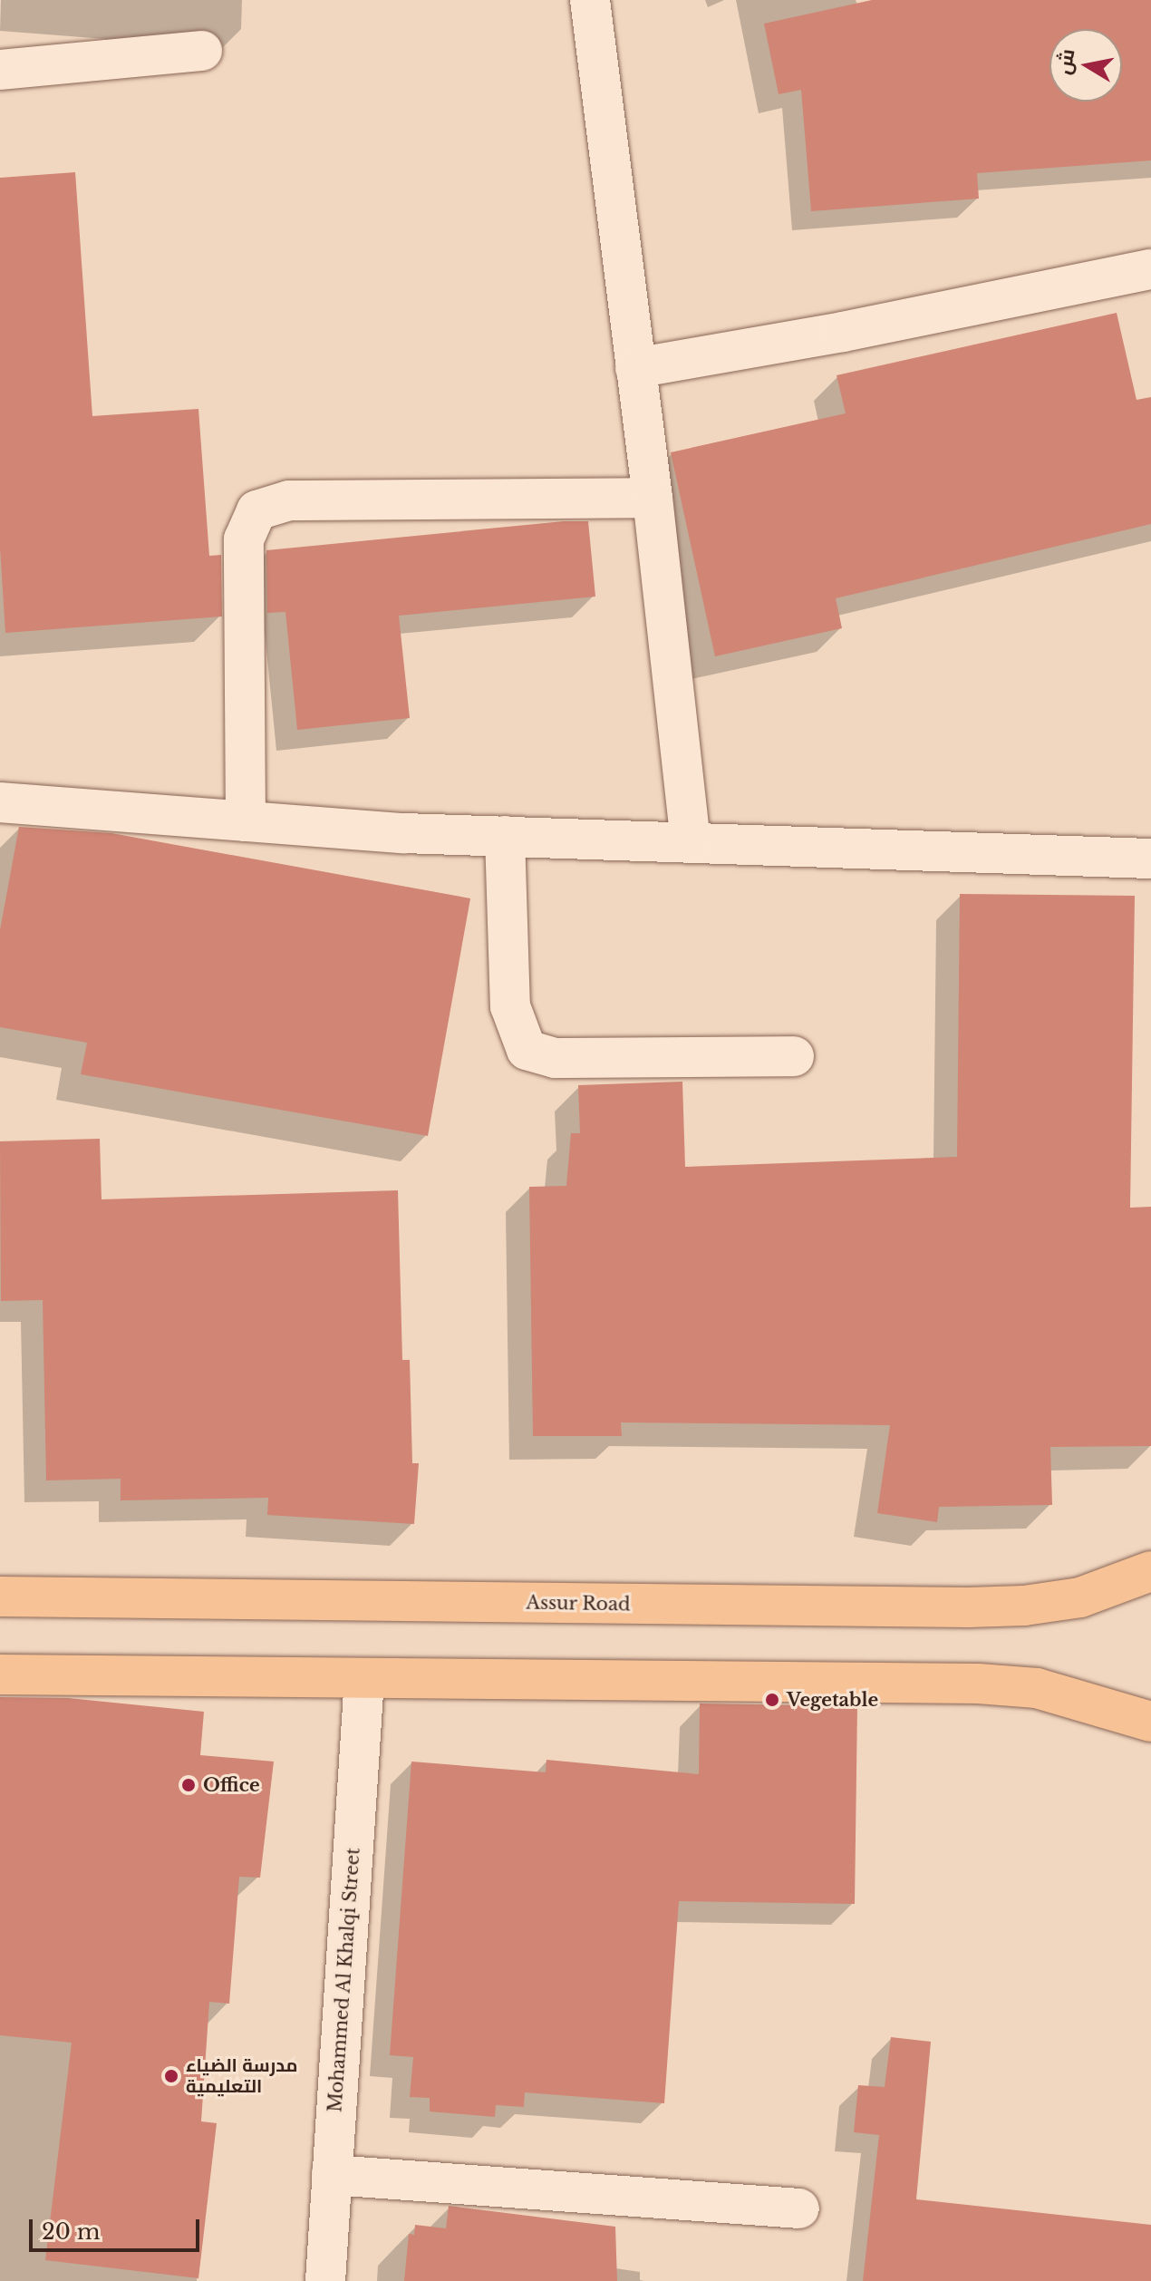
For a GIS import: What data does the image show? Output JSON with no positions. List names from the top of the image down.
{
  "streets": {
    "main road": ["Assur Road"],
    "street": ["Mohammed Al Khalqi Street"]
  },
  "places": ["Vegetable", "Office", "مدرسة الضياء التعليمية"],
  "scale_bar": "20 m",
  "north": "left"
}
